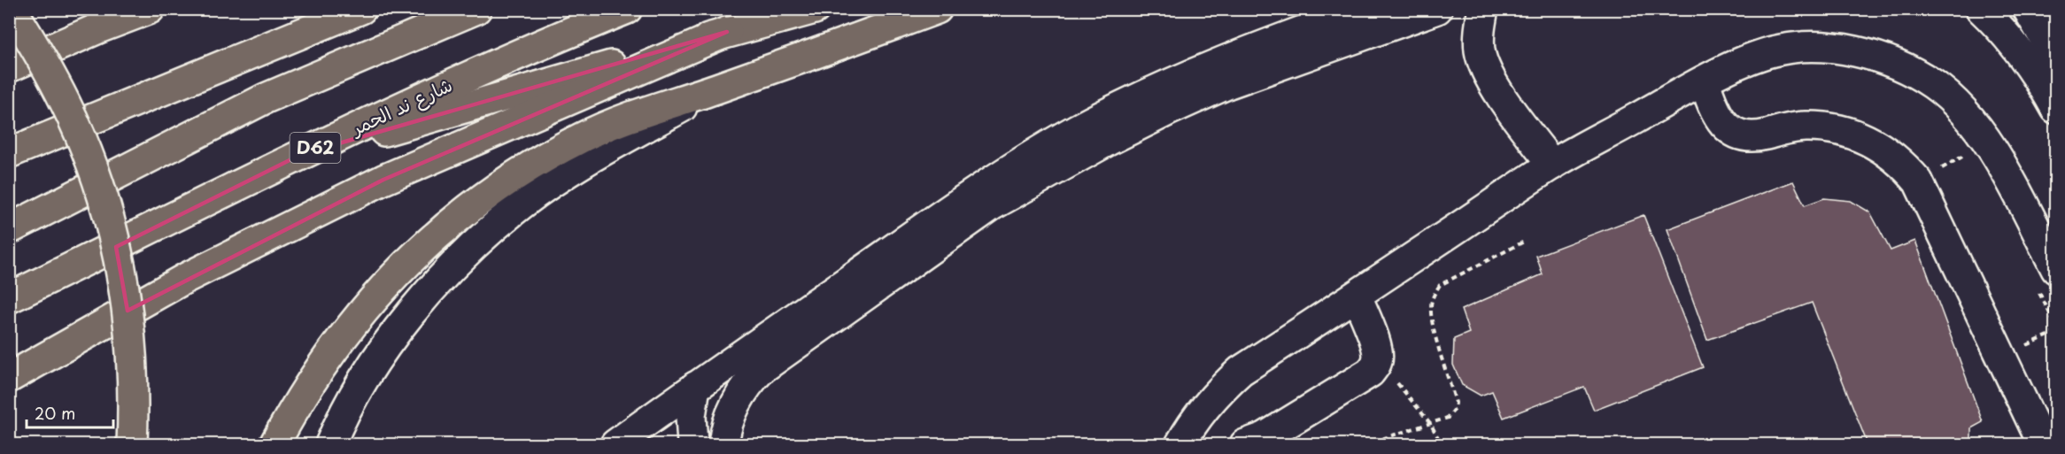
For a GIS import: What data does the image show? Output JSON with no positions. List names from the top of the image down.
{
  "streets": {
    "main road": ["شارع ند الحمر", "D62"]
  },
  "scale_bar": "20 m"
}
